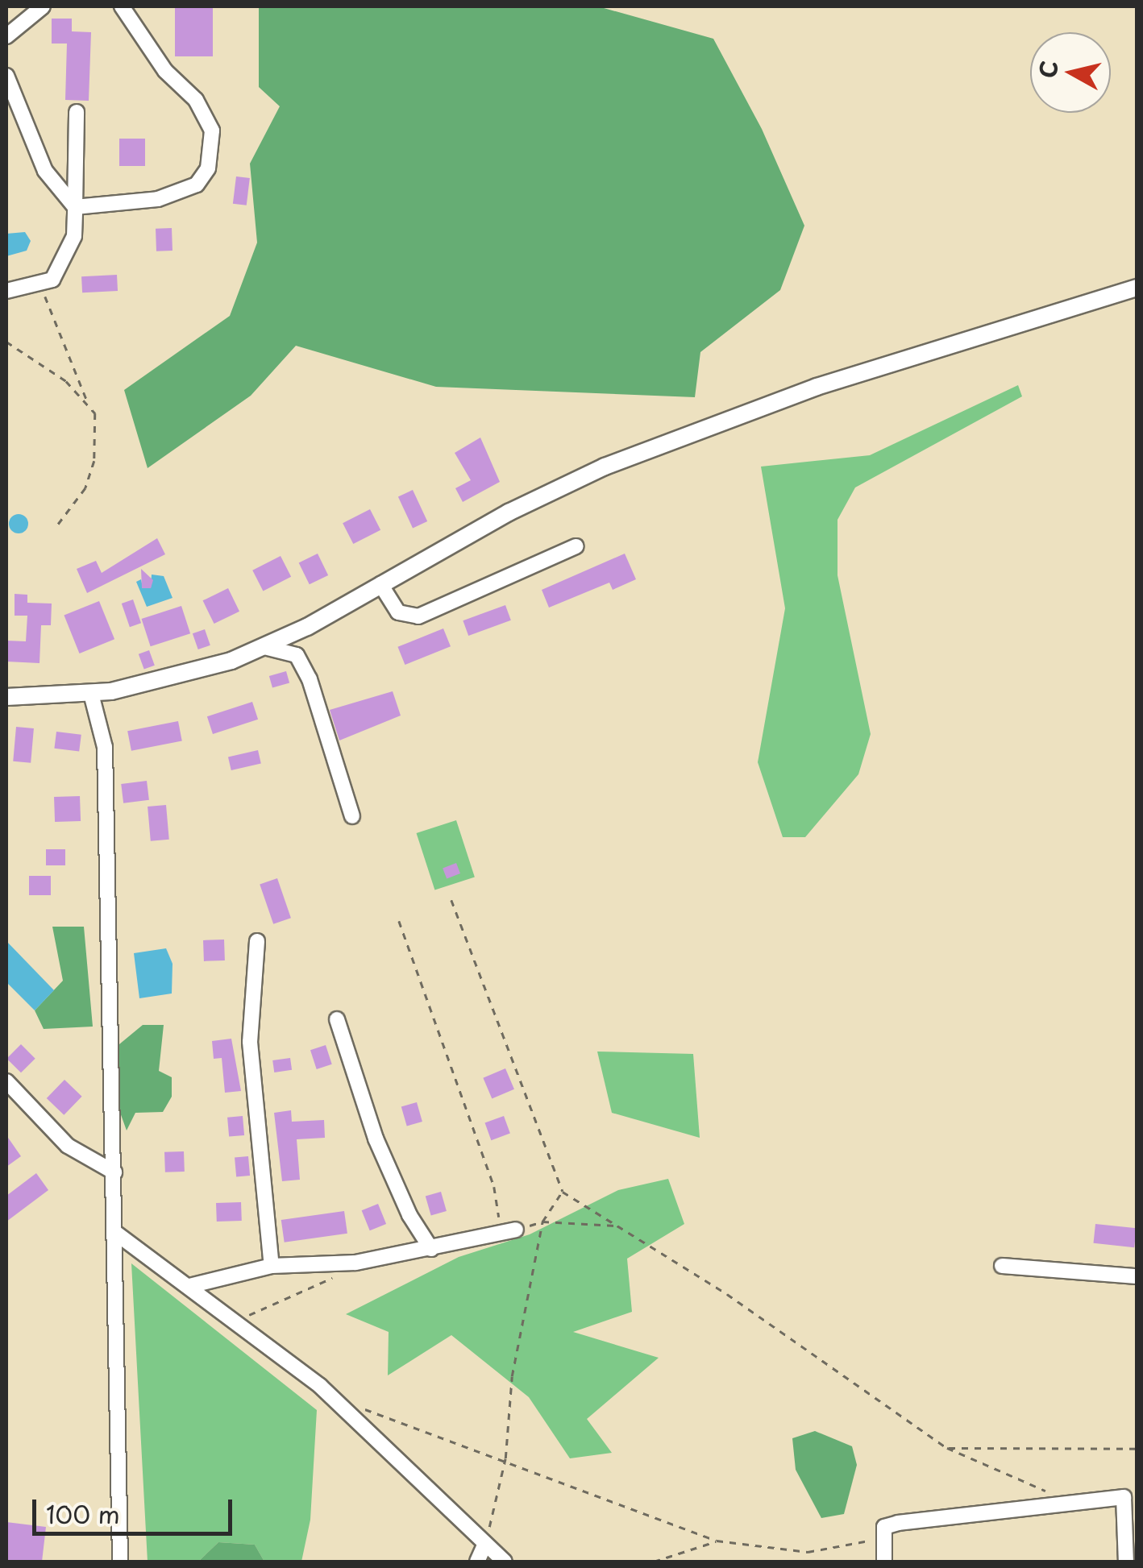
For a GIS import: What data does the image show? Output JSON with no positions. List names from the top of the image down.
{
  "scale_bar": "100 m",
  "north": "left"
}
